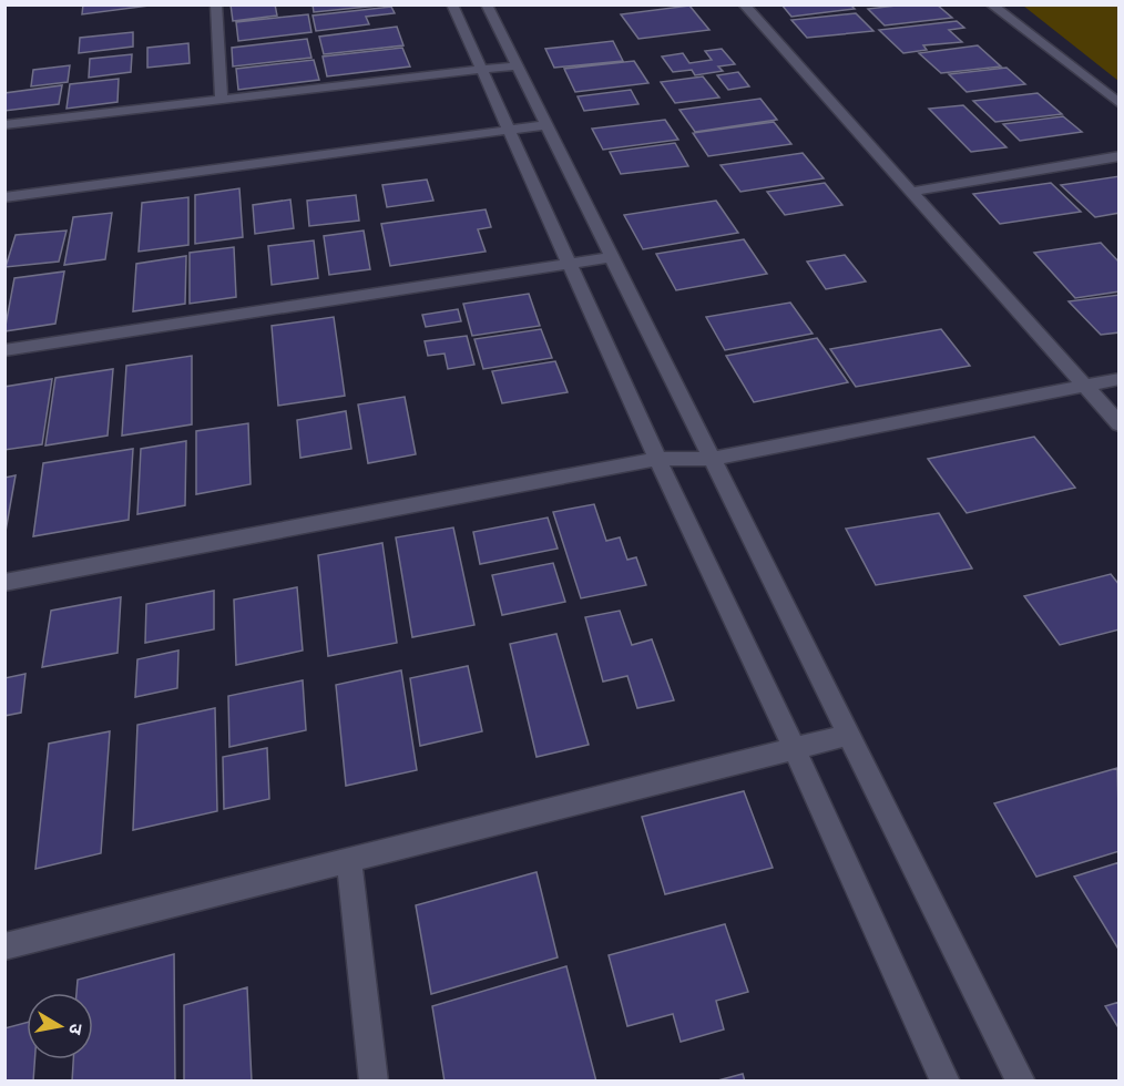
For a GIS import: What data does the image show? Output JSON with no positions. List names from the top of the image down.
{
  "north": "right"
}
